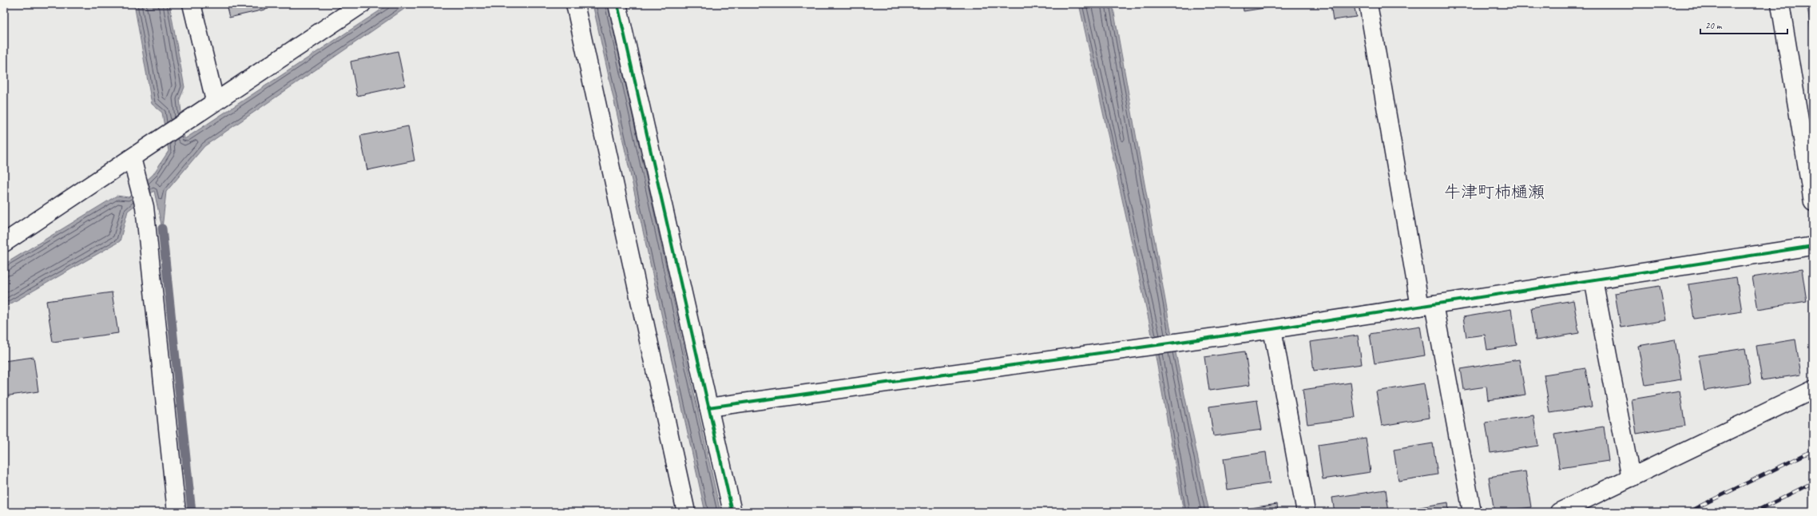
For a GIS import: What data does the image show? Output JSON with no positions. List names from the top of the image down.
{
  "districts": ["牛津町柿樋瀬"],
  "scale_bar": "20 m"
}
